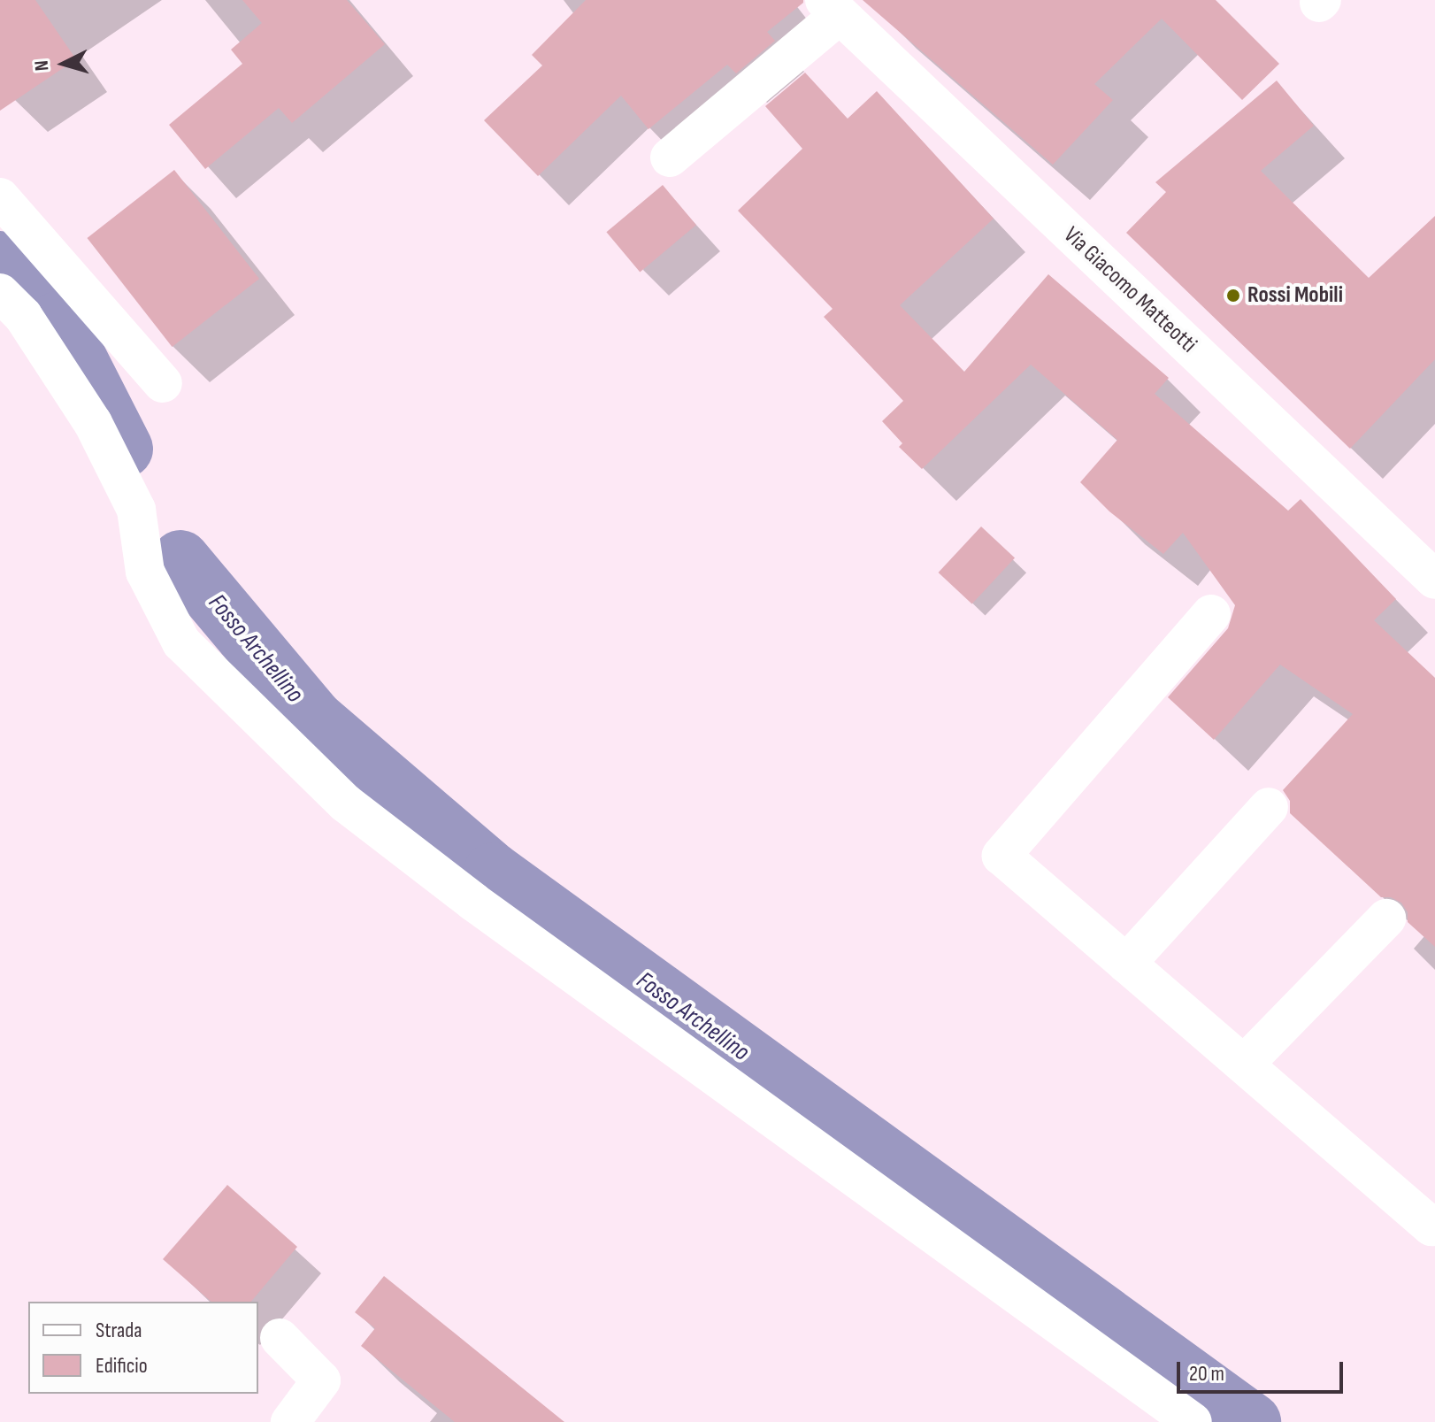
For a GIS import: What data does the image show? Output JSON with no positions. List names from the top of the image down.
{
  "streets": {
    "street": ["Via Giacomo Matteotti"]
  },
  "water": ["Fosso Archellino"],
  "places": ["Rossi Mobili"],
  "legend": ["Strada", "Edificio"],
  "scale_bar": "20 m",
  "north": "left"
}
